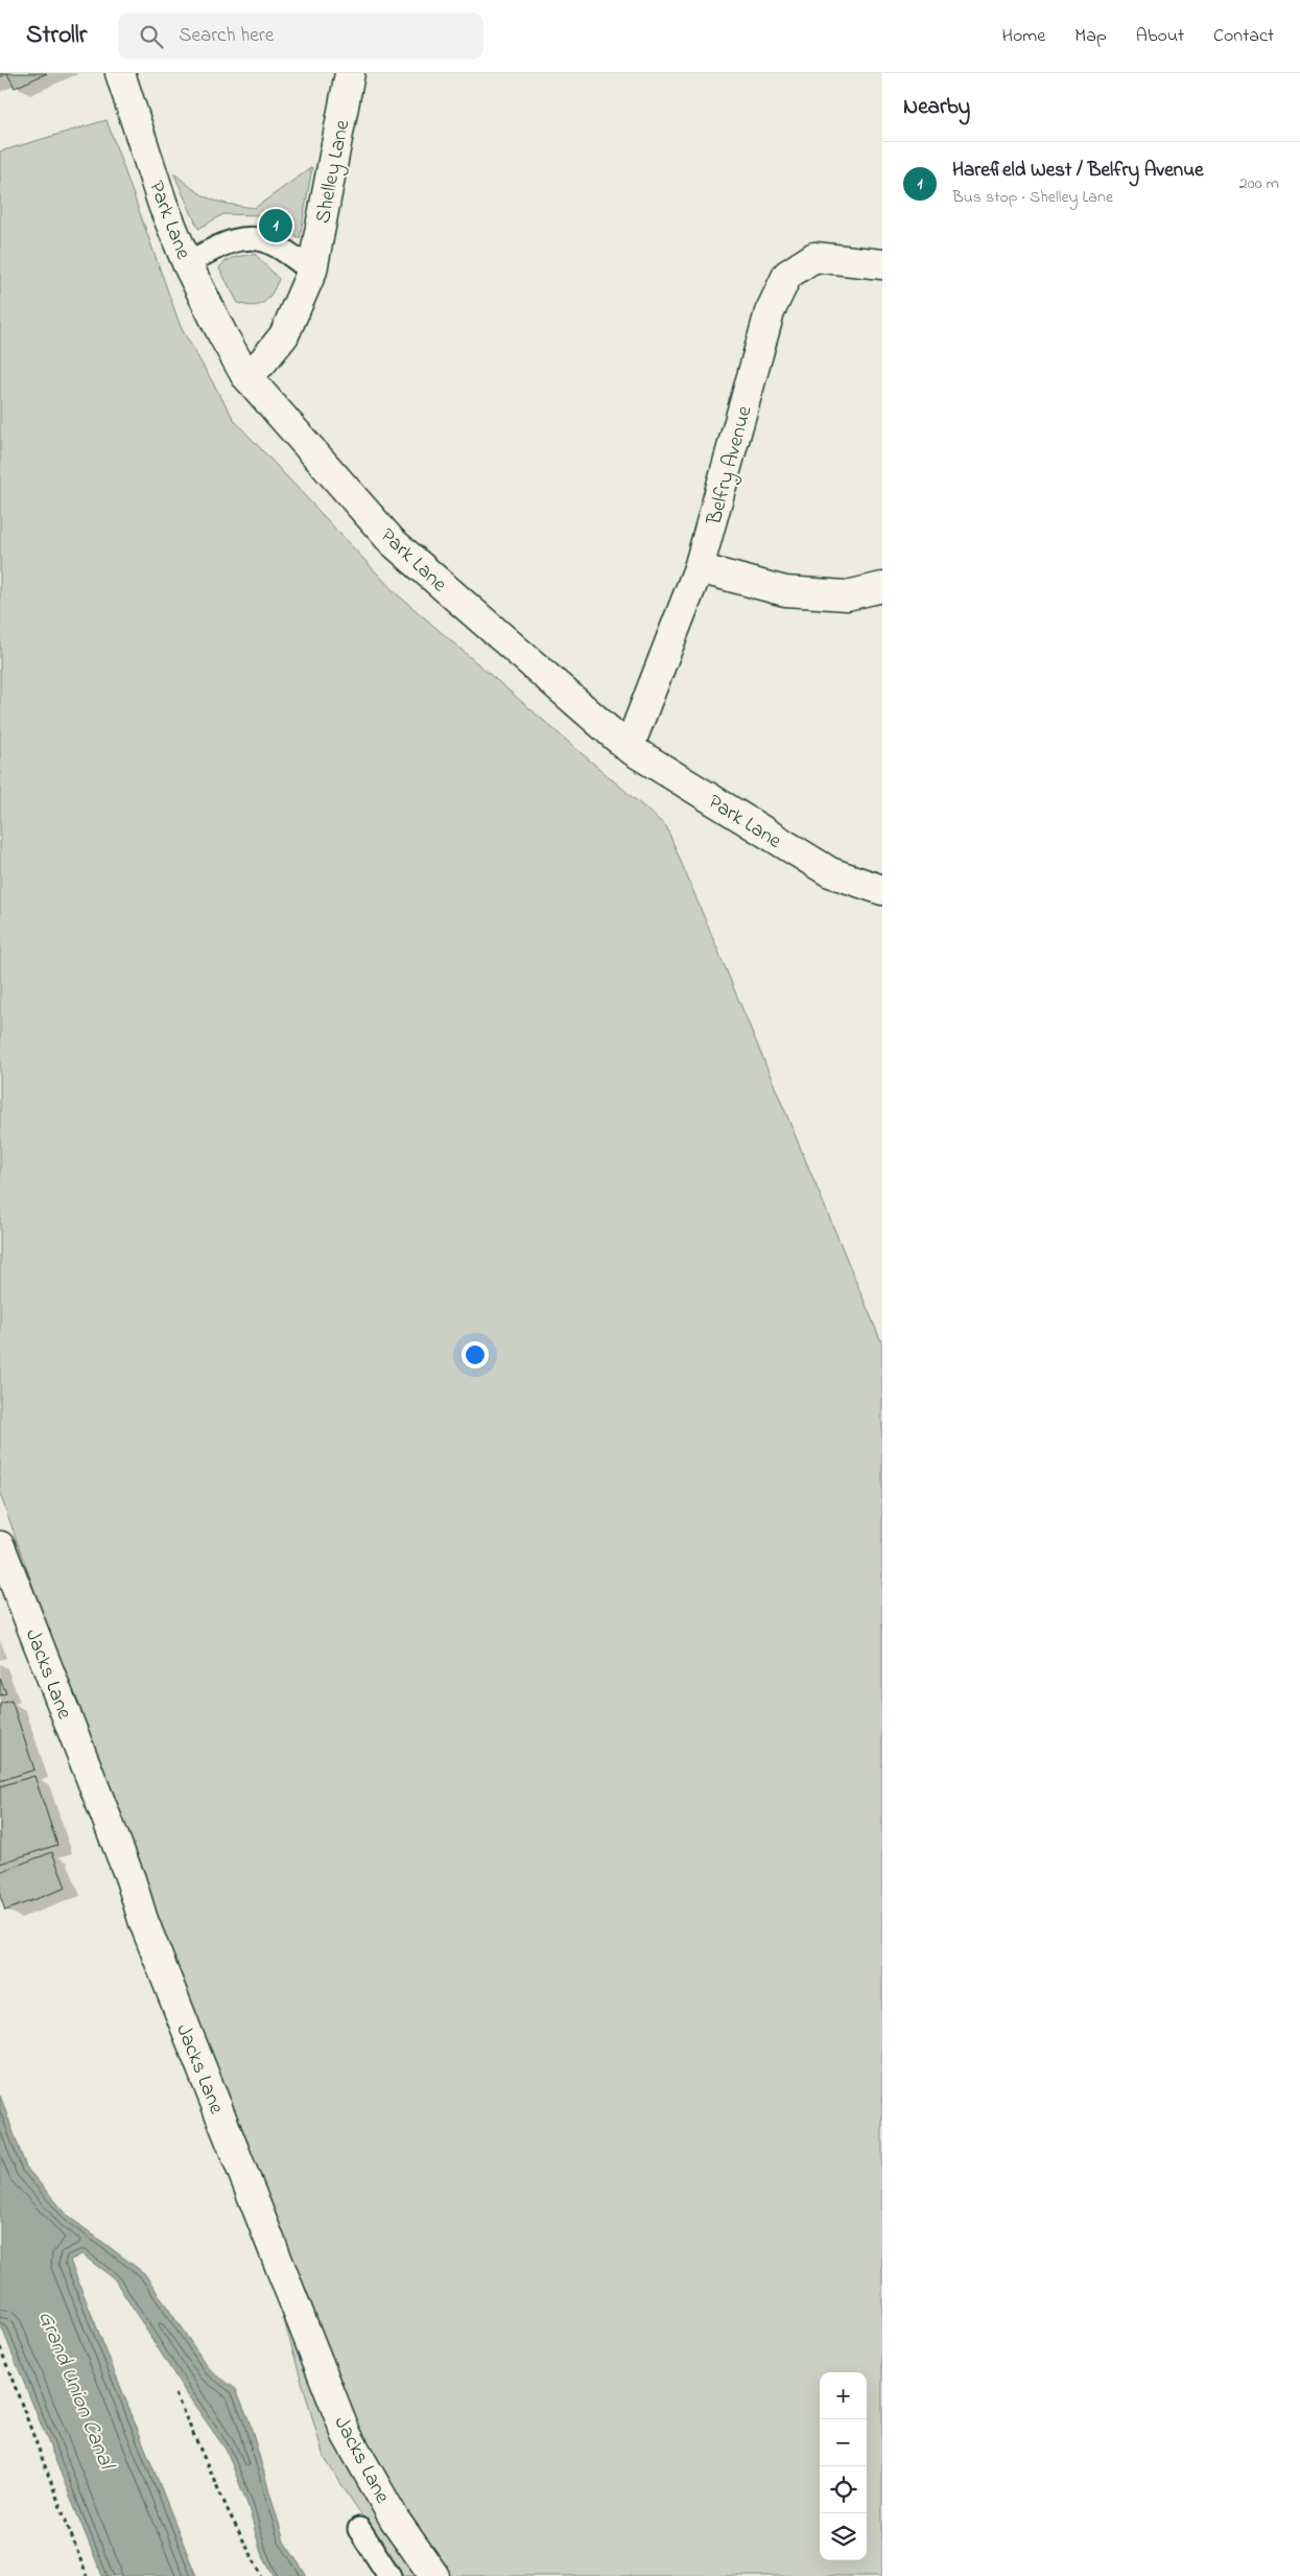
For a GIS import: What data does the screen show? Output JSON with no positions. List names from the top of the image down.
{
  "streets": {
    "street": [
      "Shelley Lane",
      "Park Lane",
      "Belfry Avenue",
      "Jacks Lane"
    ]
  },
  "crossings": [
    ["Shelley Lane", "Park Lane"],
    ["Park Lane", "Belfry Avenue"]
  ],
  "water": ["Grand Union Canal"],
  "page": {
    "header": "Strollr",
    "search": "Search here",
    "nav": [
      "Home",
      "Map",
      "About",
      "Contact"
    ],
    "heading": "Nearby",
    "list": [
      {
        "mark": "1",
        "name": "Harefield West / Belfry Avenue",
        "note": "Bus stop · Shelley Lane",
        "value": "200 m"
      }
    ],
    "pins": "1",
    "map_buttons": ["+", "−"]
  }
}
